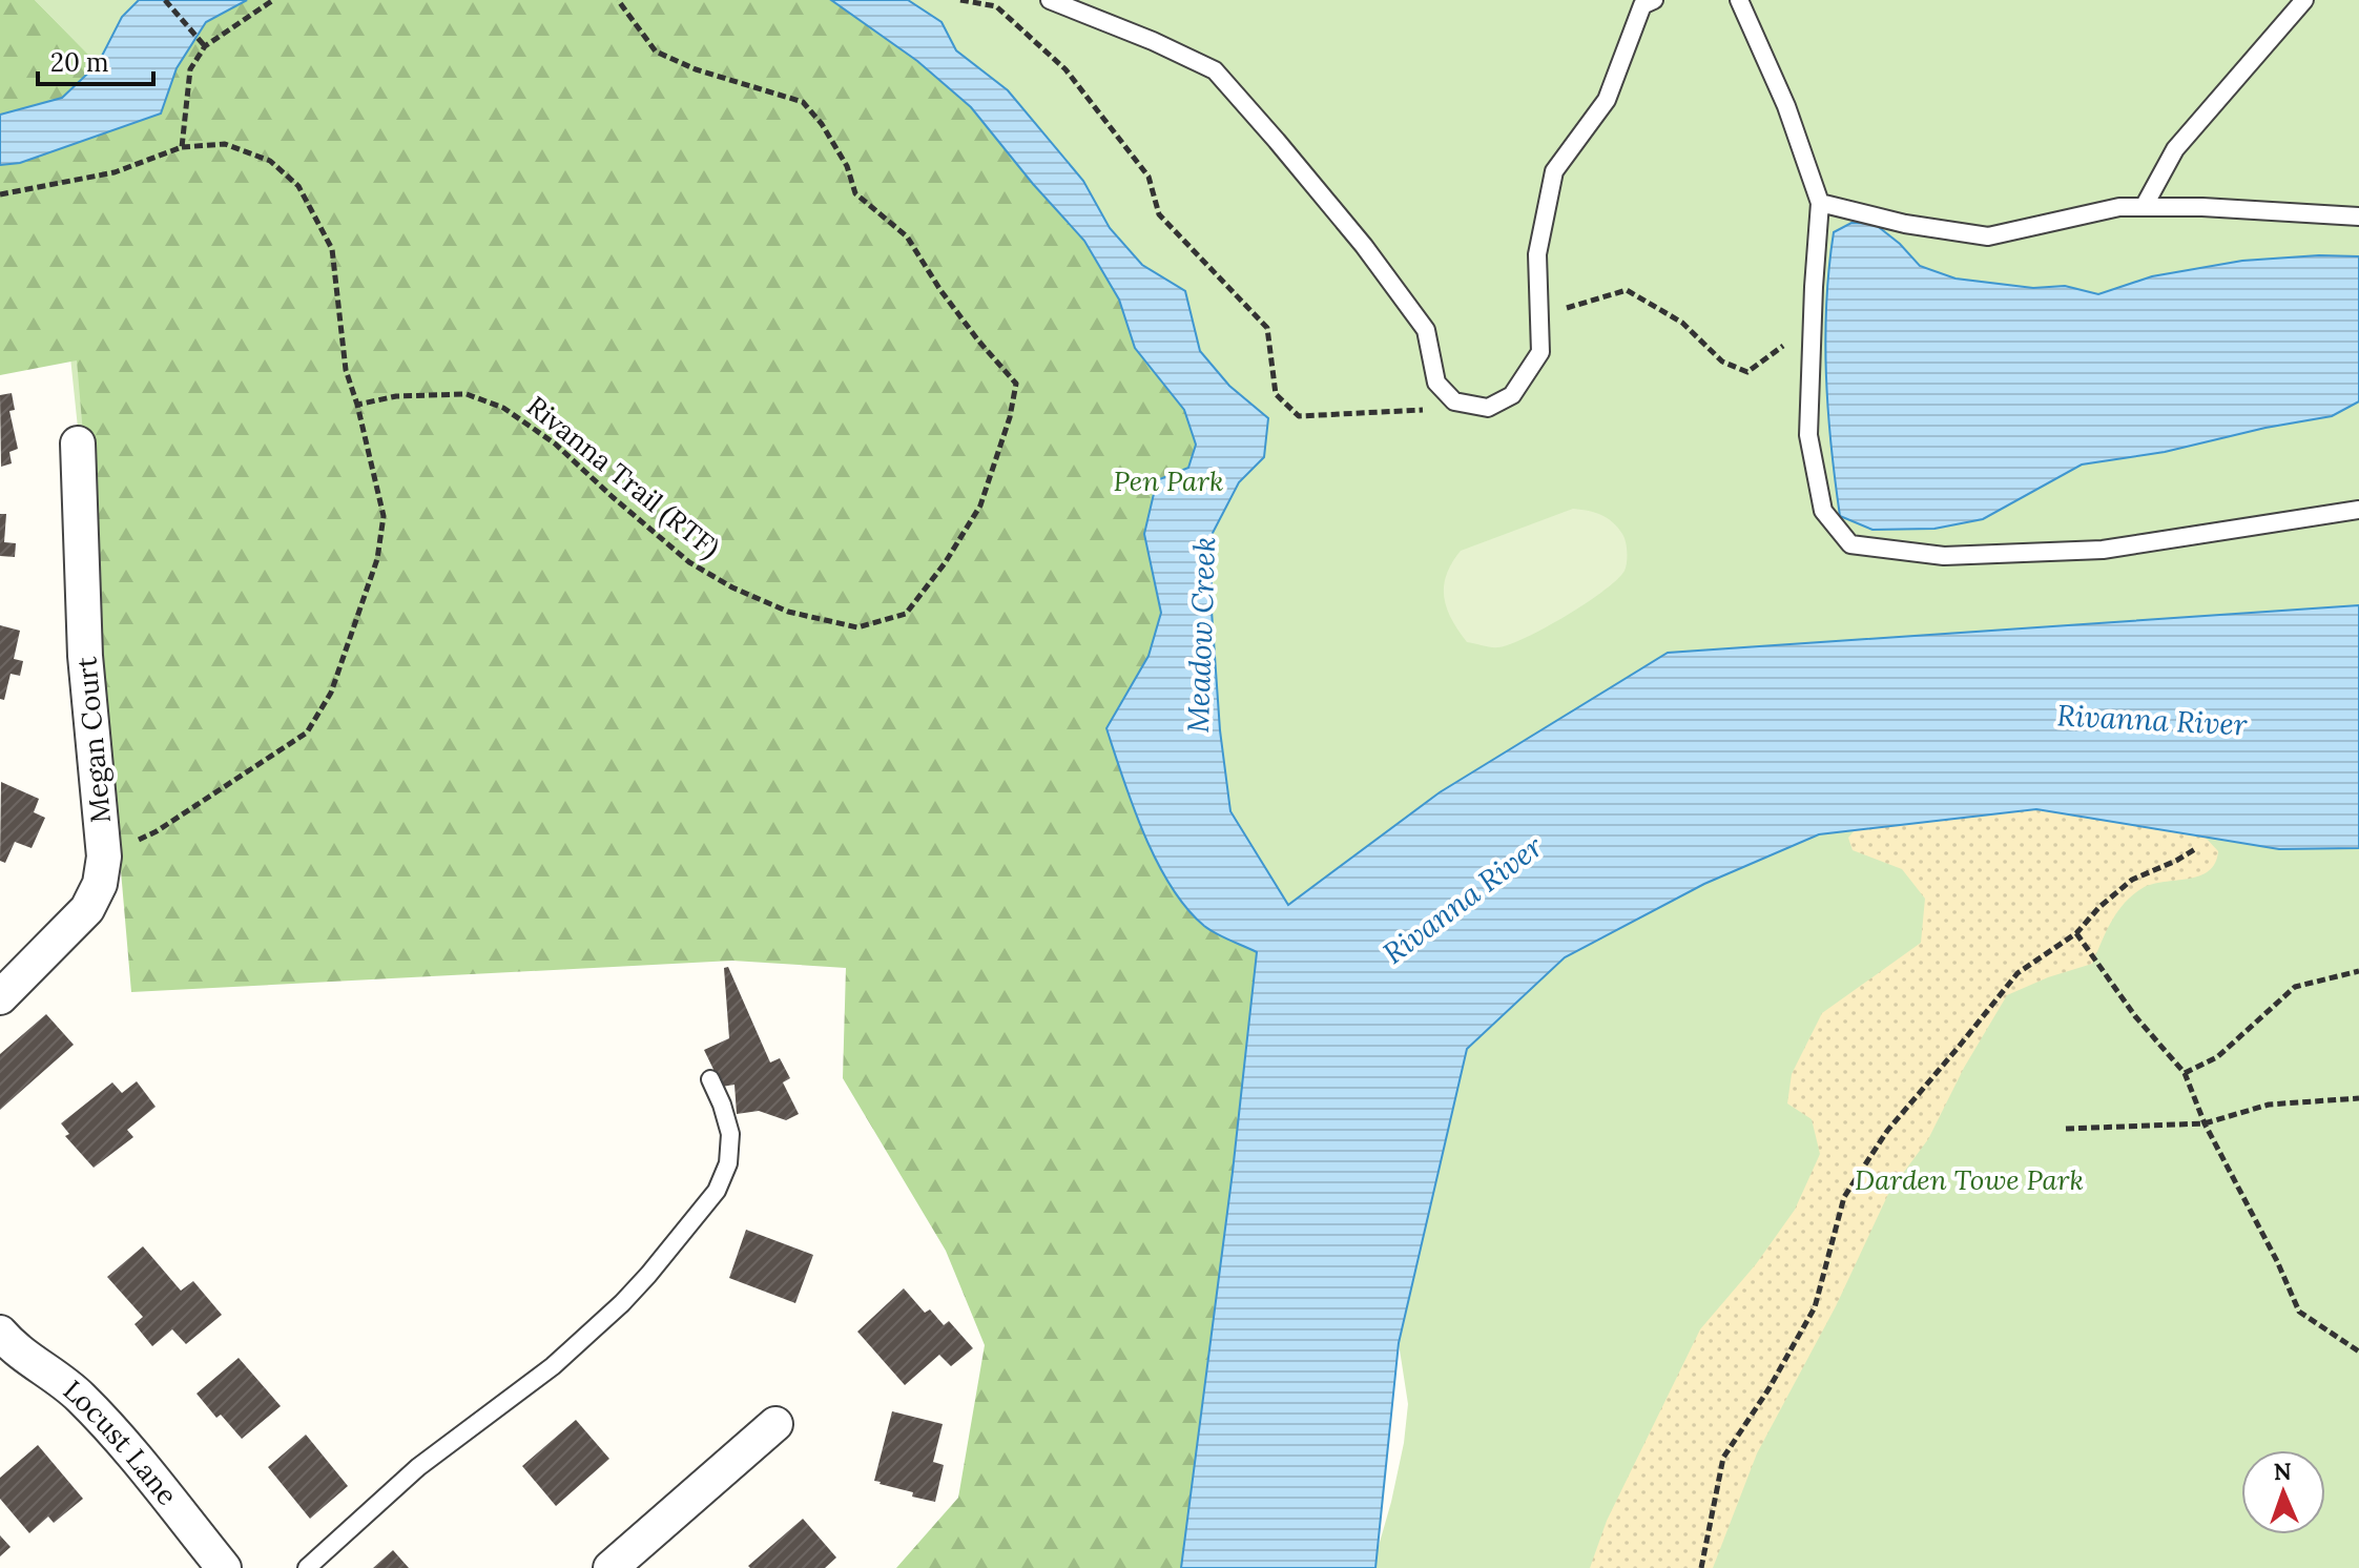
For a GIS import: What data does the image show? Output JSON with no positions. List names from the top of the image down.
{
  "streets": {
    "street": ["Megan Court", "Locust Lane"],
    "path": ["Rivanna Trail (RTF)"]
  },
  "water": ["Meadow Creek", "Rivanna River"],
  "parks": ["Pen Park", "Darden Towe Park"],
  "scale_bar": "20 m",
  "north": "top"
}
